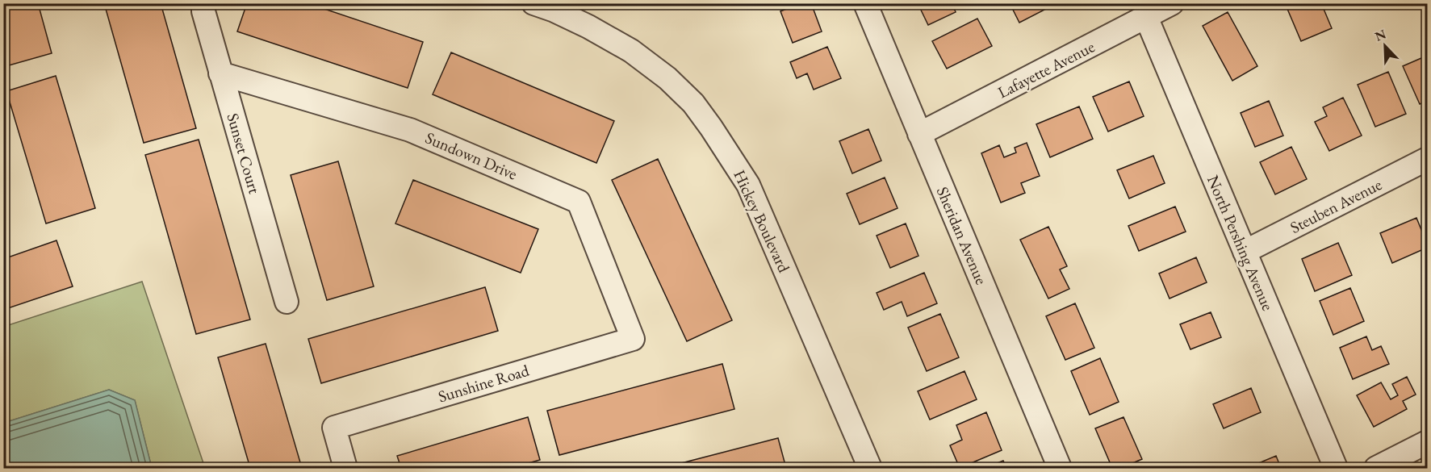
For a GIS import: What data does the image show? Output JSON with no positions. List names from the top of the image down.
{
  "streets": {
    "street": [
      "Lafayette Avenue",
      "Sunset Court",
      "Sundown Drive",
      "Steuben Avenue",
      "Hickey Boulevard",
      "Sheridan Avenue",
      "North Pershing Avenue",
      "Sunshine Road"
    ]
  },
  "crossings": [
    ["Lafayette Avenue", "Sheridan Avenue"],
    ["Lafayette Avenue", "North Pershing Avenue"],
    ["Sunset Court", "Sundown Drive"],
    ["Sundown Drive", "Sunshine Road"],
    ["Steuben Avenue", "North Pershing Avenue"]
  ],
  "north": "top left"
}
